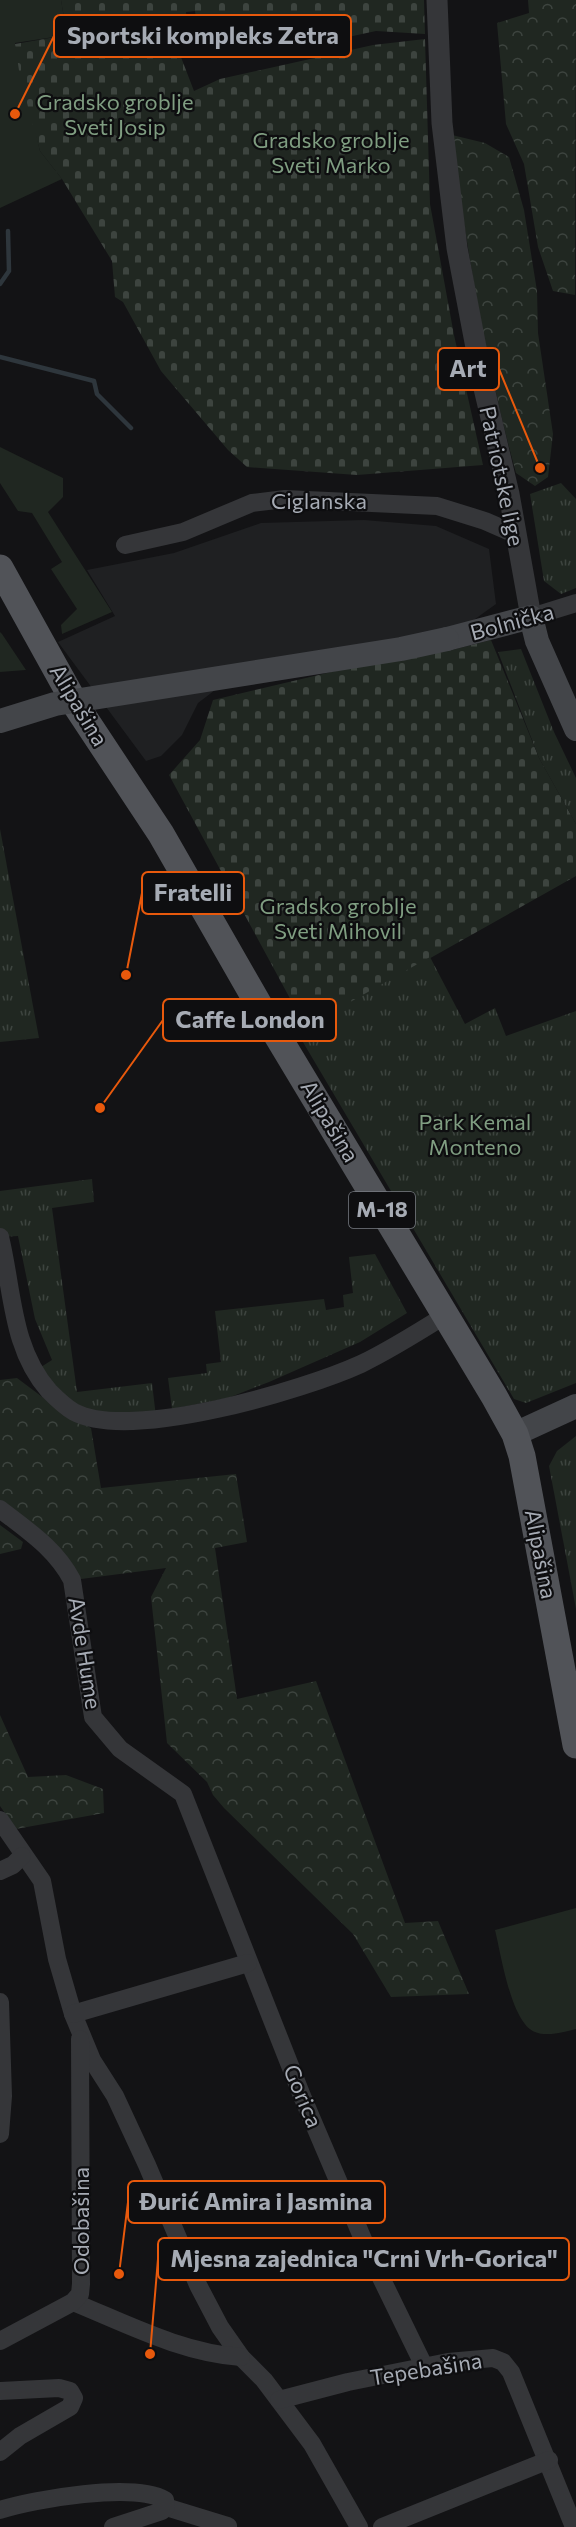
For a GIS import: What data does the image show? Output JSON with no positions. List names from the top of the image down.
{
  "streets": {
    "main road": [
      "Patriotske lige",
      "Bolnička",
      "Alipašina",
      "M-18"
    ],
    "street": [
      "Ciglanska",
      "Avde Hume",
      "Gorica",
      "Odobašina",
      "Tepebašina"
    ]
  },
  "crossings": [
    ["Patriotske lige", "Ciglanska"],
    ["Patriotske lige", "Bolnička"],
    ["Avde Hume", "Gorica"],
    ["Gorica", "Tepebašina"],
    ["Odobašina", "Tepebašina"]
  ],
  "parks": [
    "Gradsko groblje Sveti Josip",
    "Gradsko groblje Sveti Marko",
    "Gradsko groblje Sveti Mihovil",
    "Park Кemal Monteno"
  ],
  "places": [
    "Sportski kompleks Zetra",
    "Art",
    "Fratelli",
    "Caffe London",
    "Đurić Amira i Jasmina",
    "Mjesna zajednica \"Crni Vrh-Gorica\""
  ]
}
